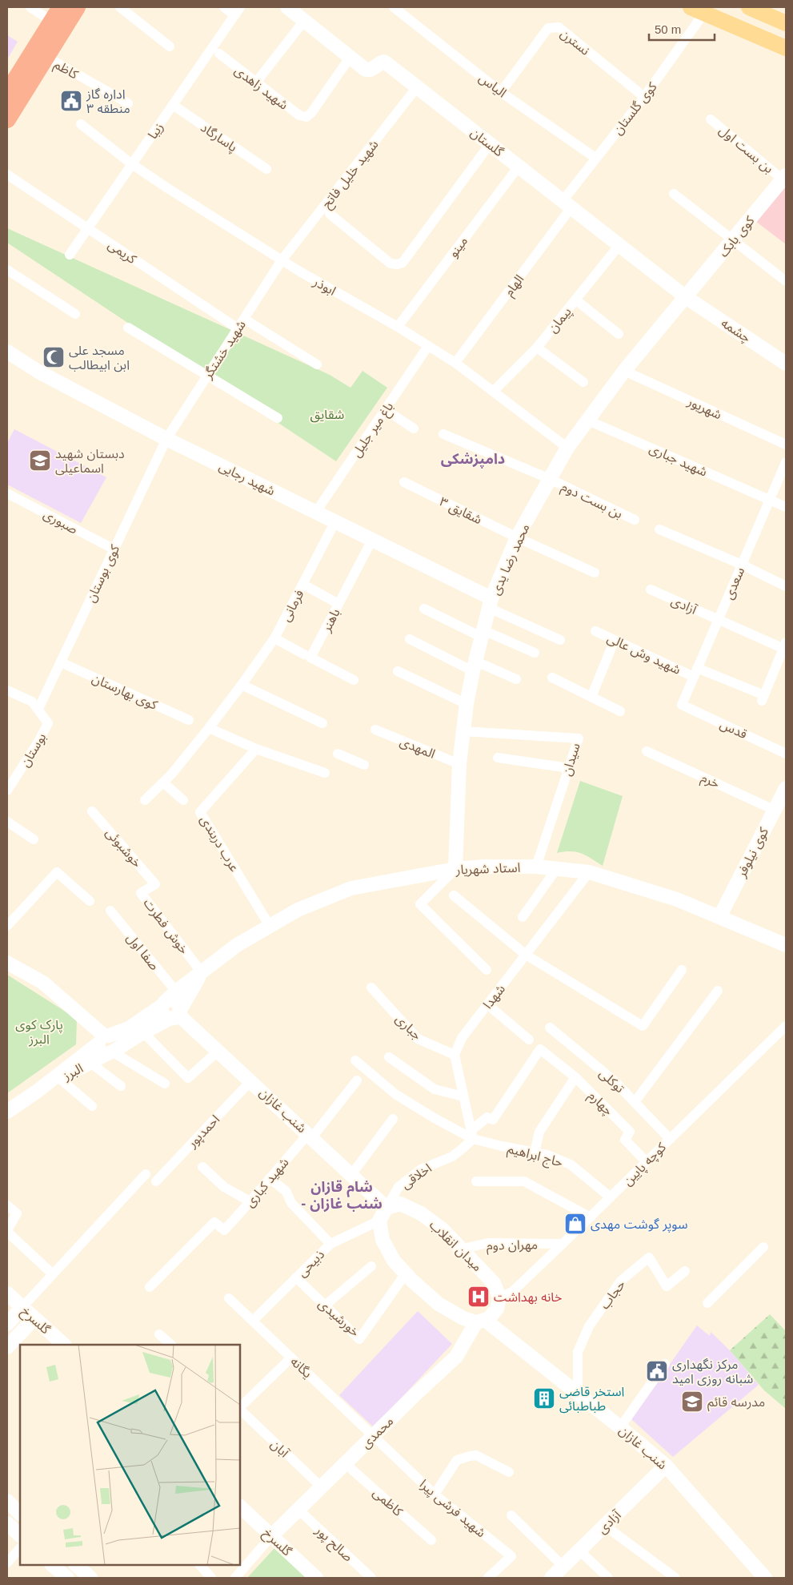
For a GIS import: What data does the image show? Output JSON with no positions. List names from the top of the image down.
{
  "streets": {
    "main road": [
      "گلستان",
      "کوی بابک",
      "چشمه",
      "شهید رجایی",
      "محمد رضا یدی",
      "آزادی",
      "کوی نیلوفر",
      "استاد شهریار",
      "البرز",
      "شنب غازان",
      "میدان انقلاب",
      "گلسرخ",
      "محمدی"
    ],
    "street": [
      "نسترن",
      "کاظم",
      "الیاس",
      "شهید زاهدی",
      "کوی گلستان",
      "زیبا",
      "پاسارگاد",
      "بن بست اول",
      "شهید خلیل فاتح",
      "مینو",
      "کریمی",
      "الهام",
      "ابوذر",
      "پیمان",
      "شهید خشتگر",
      "شهریور",
      "باغ میر جلیل",
      "شهید جباری",
      "بن بست دوم",
      "شقایق ۳",
      "صبوری",
      "کوی بوستان",
      "سعدی",
      "فرمانی",
      "باهنر",
      "شهید وش عالی",
      "کوی بهارستان",
      "قدس",
      "المهدی",
      "بوستان",
      "سیدان",
      "خرم",
      "عرب دربندی",
      "خوشبوئی",
      "خوش فطرت",
      "صفا اول",
      "شهدا",
      "جباری",
      "توکلی",
      "چهارم",
      "احمدپور",
      "حاج ابراهیم",
      "کوچه پایین",
      "اخلاقی",
      "شهید کباری",
      "مهران دوم",
      "ذبیحی",
      "حجاب",
      "خورشیدی",
      "یگانه",
      "آبان",
      "کاظمی",
      "شهید فرشی پیرا",
      "صالح پور"
    ]
  },
  "crossings": [
    ["نسترن", "الیاس"],
    ["نسترن", "کوی گلستان"],
    ["الیاس", "کوی گلستان"],
    ["شهید زاهدی", "گلستان"],
    ["کوی گلستان", "گلستان"],
    ["کوی گلستان", "الهام"],
    ["زیبا", "پاسارگاد"],
    ["زیبا", "کریمی"],
    ["زیبا", "ابوذر"],
    ["گلستان", "شهید خلیل فاتح"],
    ["گلستان", "کوی بابک"],
    ["گلستان", "مینو"],
    ["گلستان", "الهام"],
    ["گلستان", "پیمان"],
    ["گلستان", "چشمه"],
    ["گلستان", "محمد رضا یدی"],
    ["بن بست اول", "کوی بابک"],
    ["شهید خلیل فاتح", "ابوذر"],
    ["شهید خلیل فاتح", "شهید خشتگر"],
    ["کوی بابک", "چشمه"],
    ["کوی بابک", "محمد رضا یدی"],
    ["مینو", "ابوذر"],
    ["کریمی", "شهید خشتگر"],
    ["الهام", "ابوذر"],
    ["ابوذر", "پیمان"],
    ["ابوذر", "شهید خشتگر"],
    ["ابوذر", "باغ میر جلیل"],
    ["ابوذر", "محمد رضا یدی"],
    ["چشمه", "محمد رضا یدی"],
    ["شهید خشتگر", "شهید رجایی"],
    ["شهید خشتگر", "کوی بوستان"],
    ["شهریور", "محمد رضا یدی"],
    ["باغ میر جلیل", "شهید رجایی"],
    ["شهید جباری", "محمد رضا یدی"],
    ["شهید جباری", "سعدی"],
    ["شهید رجایی", "محمد رضا یدی"],
    ["شهید رجایی", "کوی بوستان"],
    ["شهید رجایی", "فرمانی"],
    ["شهید رجایی", "باهنر"],
    ["بن بست دوم", "محمد رضا یدی"],
    ["شقایق ۳", "محمد رضا یدی"],
    ["صبوری", "کوی بوستان"],
    ["محمد رضا یدی", "المهدی"],
    ["محمد رضا یدی", "سیدان"],
    ["محمد رضا یدی", "استاد شهریار"],
    ["کوی بوستان", "کوی بهارستان"],
    ["کوی بوستان", "بوستان"],
    ["سعدی", "آزادی"],
    ["سعدی", "شهید وش عالی"],
    ["سعدی", "قدس"],
    ["آزادی", "شهید وش عالی"],
    ["آزادی", "شنب غازان"],
    ["سیدان", "استاد شهریار"],
    ["خرم", "کوی نیلوفر"],
    ["عرب دربندی", "استاد شهریار"],
    ["خوشبوئی", "خوش فطرت"],
    ["کوی نیلوفر", "استاد شهریار"],
    ["استاد شهریار", "خوش فطرت"],
    ["استاد شهریار", "صفا اول"],
    ["استاد شهریار", "شهدا"],
    ["استاد شهریار", "البرز"],
    ["استاد شهریار", "شنب غازان"],
    ["شهدا", "جباری"],
    ["البرز", "شنب غازان"],
    ["توکلی", "کوچه پایین"],
    ["چهارم", "کوچه پایین"],
    ["چهارم", "اخلاقی"],
    ["شنب غازان", "احمدپور"],
    ["شنب غازان", "اخلاقی"],
    ["شنب غازان", "شهید کباری"],
    ["شنب غازان", "میدان انقلاب"],
    ["شنب غازان", "حجاب"],
    ["شنب غازان", "محمدی"],
    ["حاج ابراهیم", "کوچه پایین"],
    ["حاج ابراهیم", "اخلاقی"],
    ["کوچه پایین", "مهران دوم"],
    ["کوچه پایین", "میدان انقلاب"],
    ["اخلاقی", "میدان انقلاب"],
    ["مهران دوم", "میدان انقلاب"],
    ["ذبیحی", "خورشیدی"],
    ["ذبیحی", "یگانه"],
    ["گلسرخ", "محمدی"],
    ["یگانه", "محمدی"],
    ["یگانه", "شهید فرشی پیرا"],
    ["محمدی", "آبان"],
    ["محمدی", "کاظمی"],
    ["محمدی", "شهید فرشی پیرا"],
    ["محمدی", "صالح پور"]
  ],
  "districts": ["دامپزشکی", "شام قازان - شنب غازان"],
  "parks": ["شقایق", "پارک کوی البرز"],
  "places": {
    "public building": ["اداره گاز منطقه ۳", "مرکز نگهداری شبانه روزی امید"],
    "mosque": ["مسجد علی ابن ابیطالب"],
    "school or university": ["دبستان شهید اسماعیلی", "مدرسه قائم"],
    "shop": ["سوپر گوشت مهدی"],
    "hospital": ["خانه بهداشت"],
    "building": ["استخر قاضی طباطبائی"]
  },
  "scale_bar": "50 m"
}
